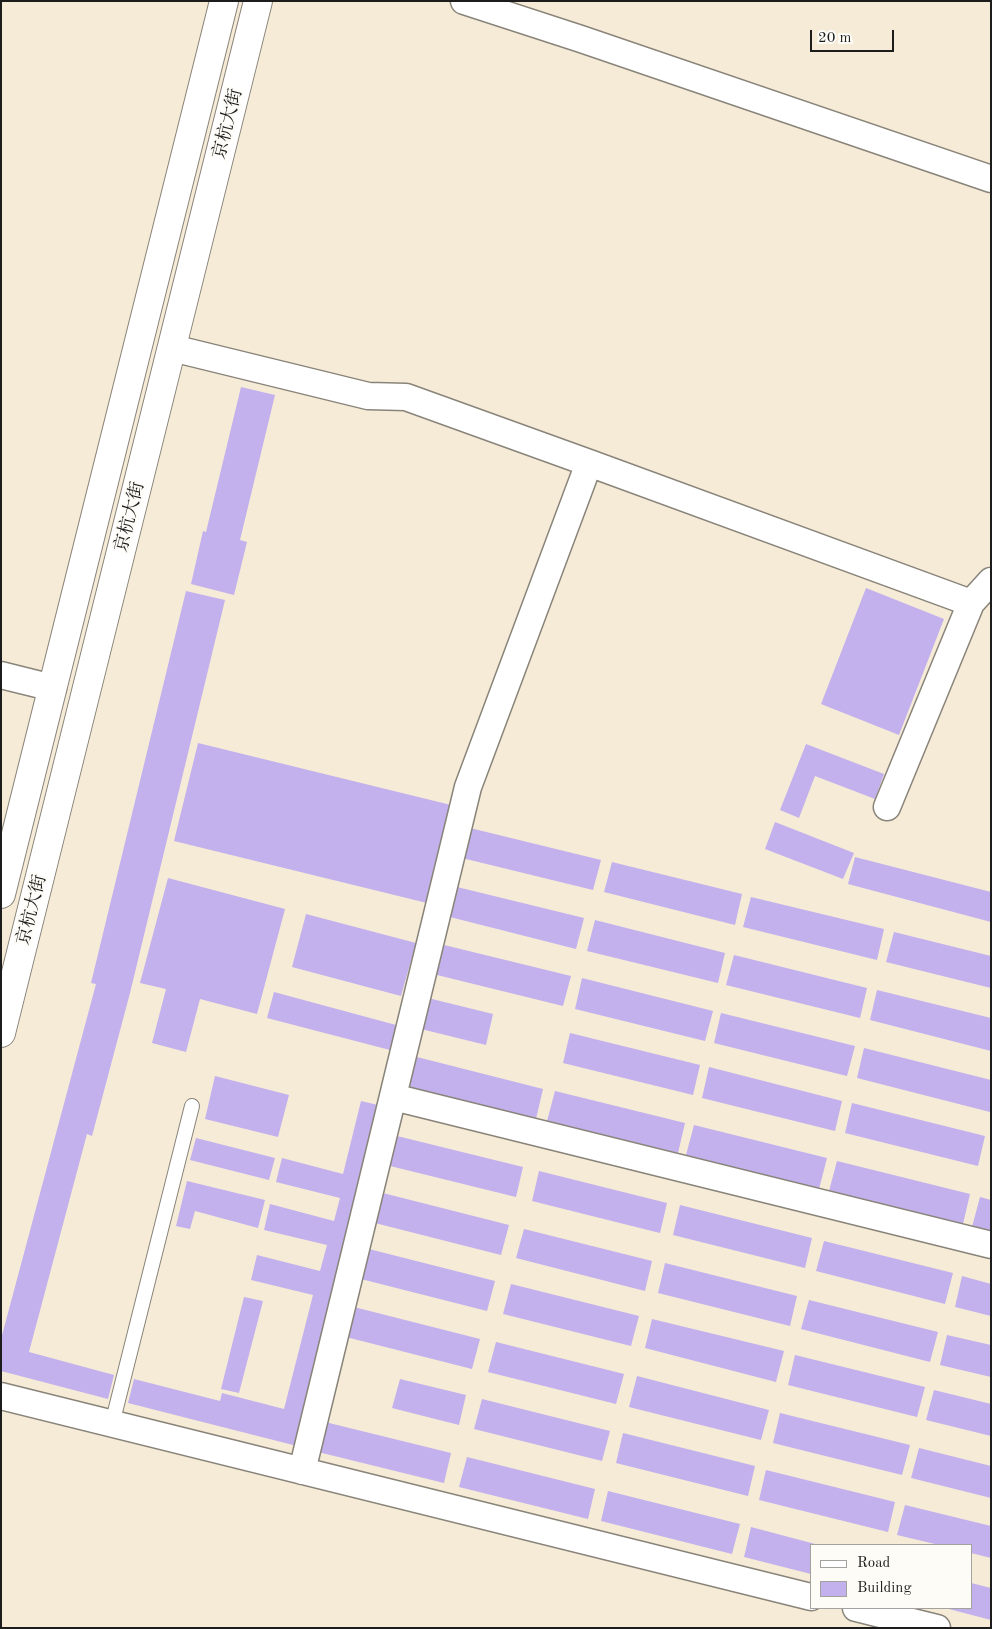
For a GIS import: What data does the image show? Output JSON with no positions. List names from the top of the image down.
{
  "streets": {
    "main road": ["京杭大街"]
  },
  "legend": ["Road", "Building"],
  "scale_bar": "20 m"
}
